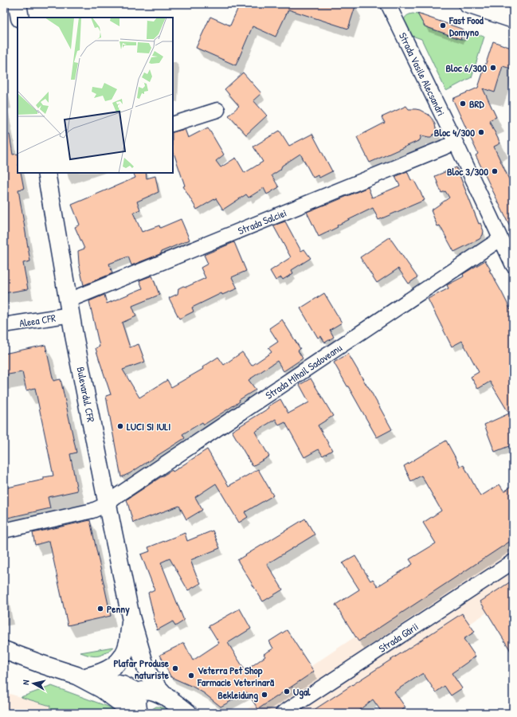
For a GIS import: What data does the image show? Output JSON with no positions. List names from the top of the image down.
{
  "streets": {
    "main road": ["Bulevardul CFR"],
    "street": [
      "Strada Vasile Alecsandri",
      "Strada Salciei",
      "Aleea CFR",
      "Strada Mihail Sadoveanu",
      "Strada Gării"
    ]
  },
  "crossings": [
    ["Strada Vasile Alecsandri", "Strada Salciei"],
    ["Strada Vasile Alecsandri", "Strada Mihail Sadoveanu"],
    ["Strada Salciei", "Aleea CFR"],
    ["Strada Salciei", "Bulevardul CFR"],
    ["Aleea CFR", "Bulevardul CFR"],
    ["Strada Mihail Sadoveanu", "Bulevardul CFR"]
  ],
  "places": [
    "Fast Food Domyno",
    "Bloc 6/300",
    "BRD",
    "Bloc 4/300",
    "Bloc 3/300",
    "LUCI SI IULI",
    "Penny",
    "Plafar Produse naturiste",
    "Veterra Pet Shop Farmacie Veterinară",
    "Ugal",
    "Bekleidung"
  ],
  "north": "left"
}
